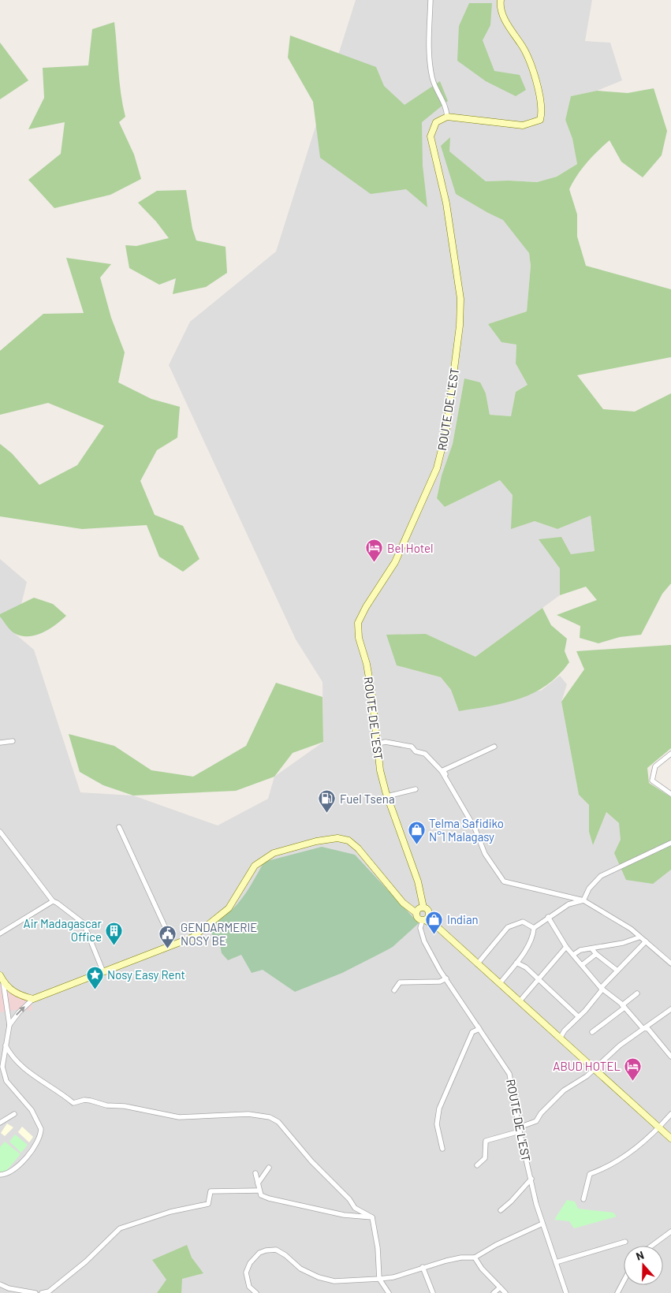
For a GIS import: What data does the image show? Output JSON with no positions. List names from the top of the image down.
{
  "streets": {
    "main road": ["ROUTE DE L'EST"]
  },
  "places": {
    "hotel": ["Bel Hotel", "ABUD HOTEL"],
    "fuel station": ["Fuel Tsena"],
    "shop": ["Telma Safidiko N°1 Malagasy", "Indian"],
    "building": ["Air Madagascar Office"],
    "public building": ["GENDARMERIE NOSY BE"],
    "place": ["Nosy Easy Rent"]
  },
  "north": "top"
}
